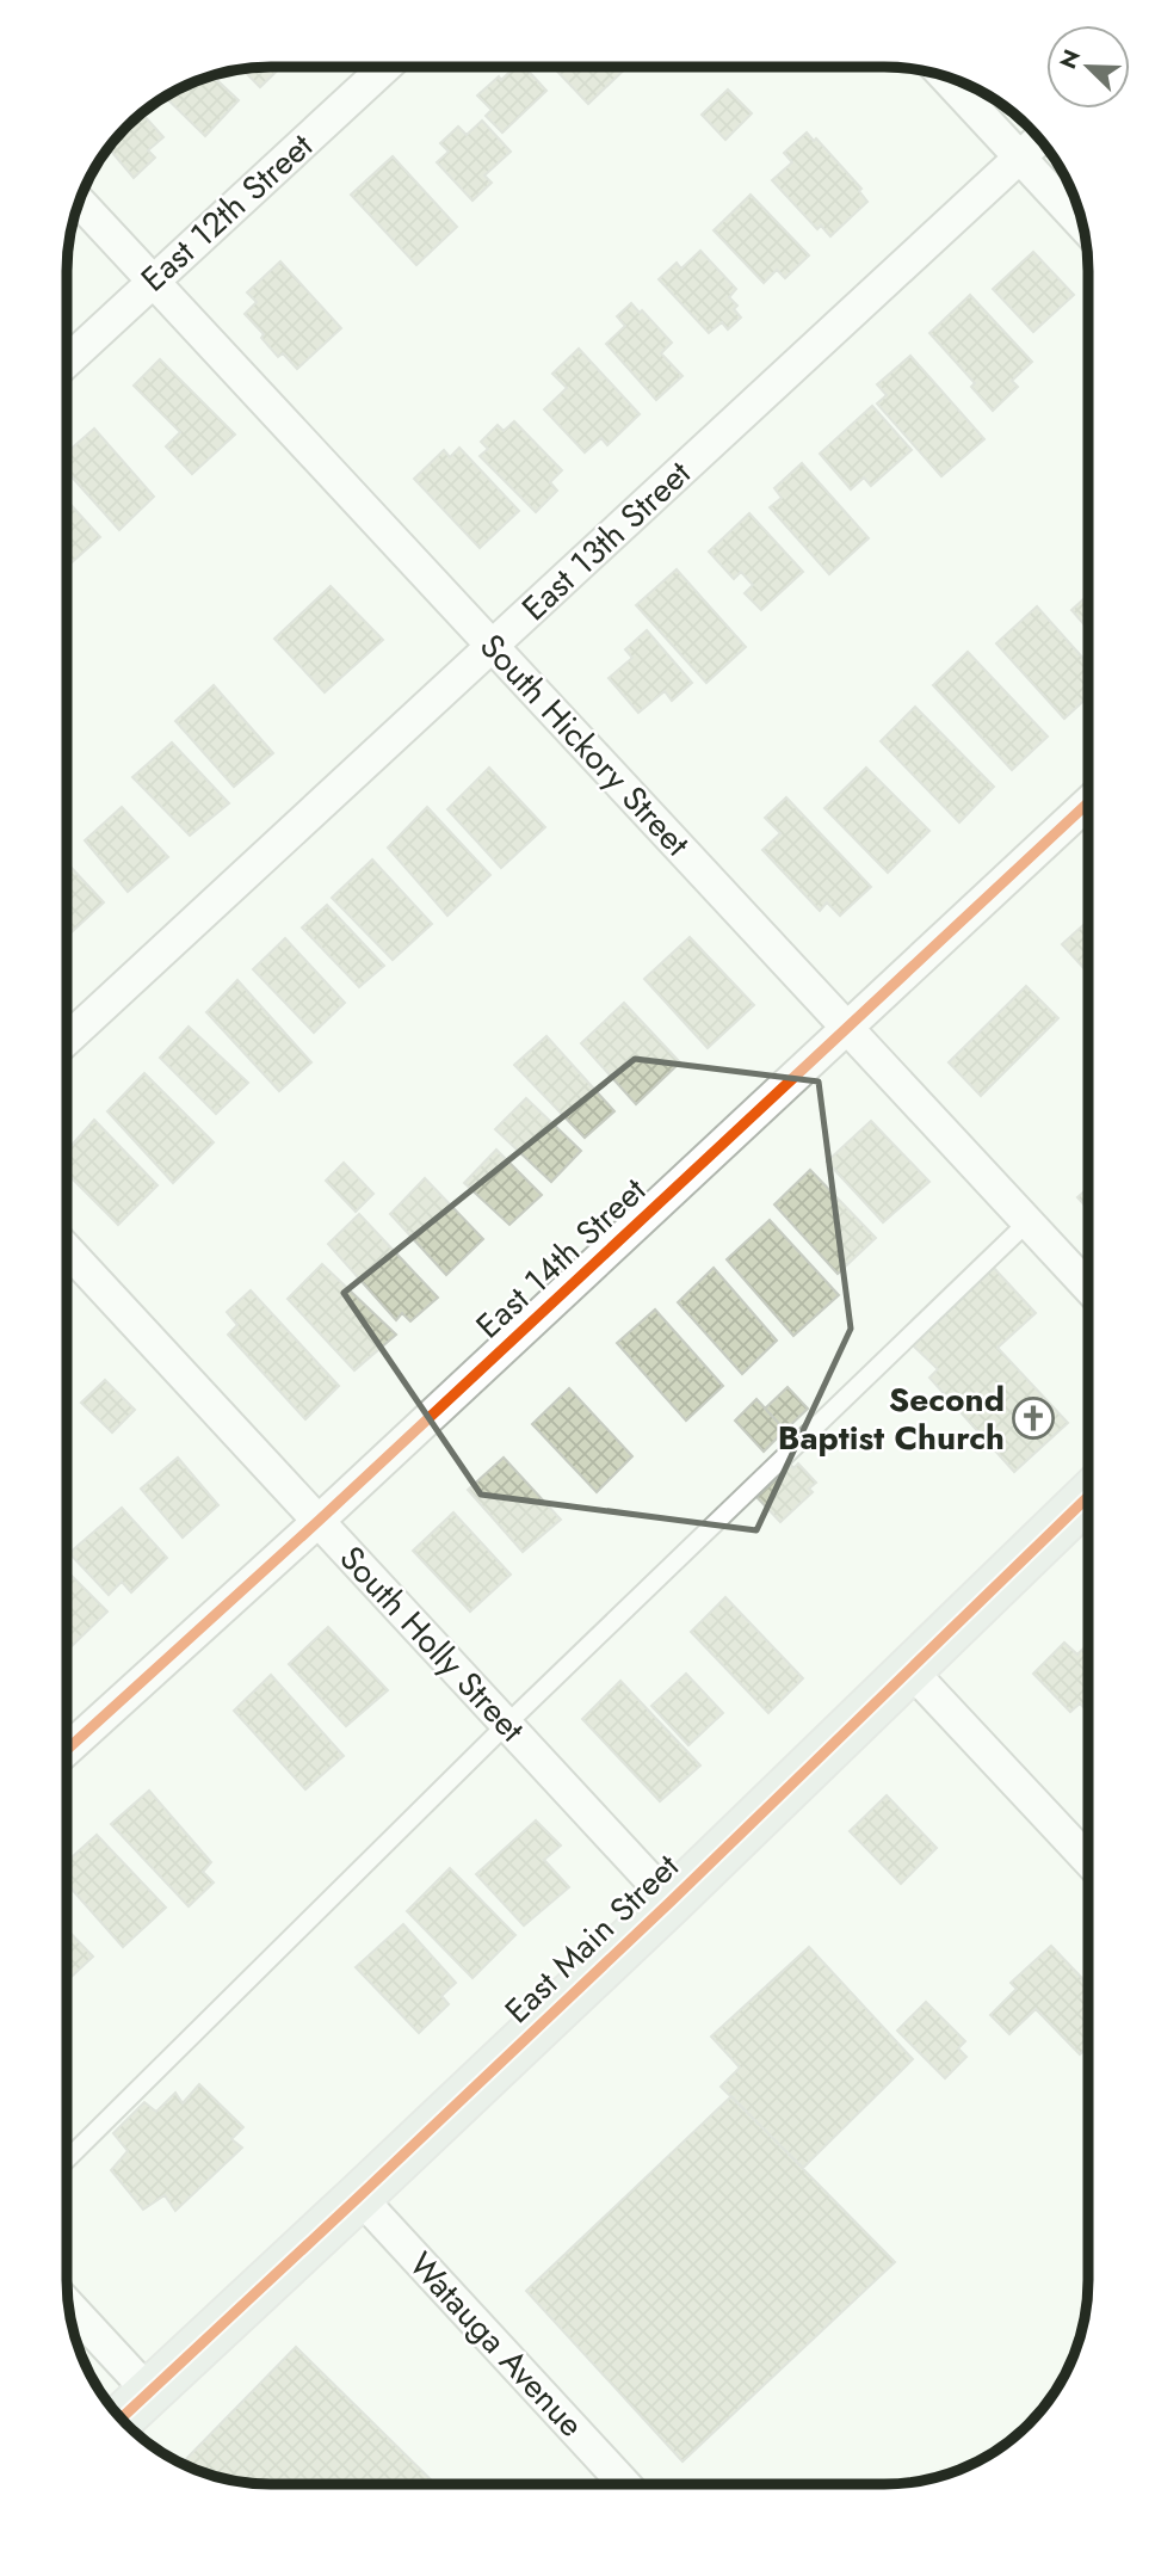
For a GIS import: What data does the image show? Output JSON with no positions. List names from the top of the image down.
{
  "streets": {
    "main road": ["East Main Street"],
    "street": [
      "East 12th Street",
      "East 13th Street",
      "South Hickory Street",
      "East 14th Street",
      "South Holly Street",
      "Watauga Avenue"
    ]
  },
  "crossings": [
    ["East 12th Street", "South Hickory Street"],
    ["East 13th Street", "South Hickory Street"],
    ["South Hickory Street", "East 14th Street"],
    ["East 14th Street", "South Holly Street"],
    ["South Holly Street", "East Main Street"],
    ["East Main Street", "Watauga Avenue"]
  ],
  "places": {
    "church": ["Second Baptist Church"]
  },
  "north": "top left"
}
